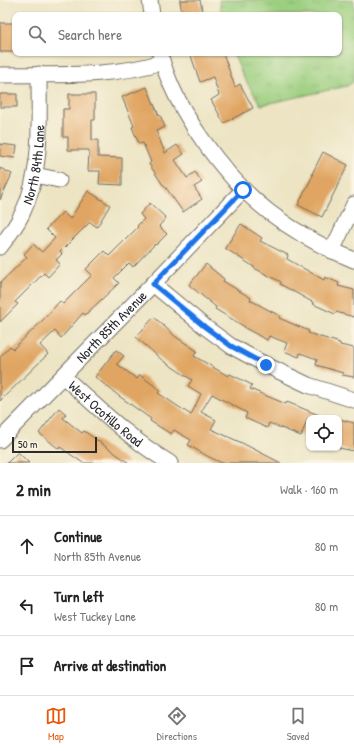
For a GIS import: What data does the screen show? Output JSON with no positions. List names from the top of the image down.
{
  "streets": {
    "street": ["North 84th Lane", "North 85th Avenue", "West Ocotillo Road"]
  },
  "crossings": [
    ["North 85th Avenue", "West Ocotillo Road"]
  ],
  "scale_bar": "50 m",
  "page": {
    "search": "Search here",
    "scale": "50 m",
    "heading": ["2 min", "Walk · 160 m"],
    "list": [
      ["Continue", "North 85th Avenue", "80 m"],
      ["Turn left", "West Tuckey Lane", "80 m"],
      "Arrive at destination"
    ],
    "nav": ["Map", "Directions", "Saved"]
  }
}
